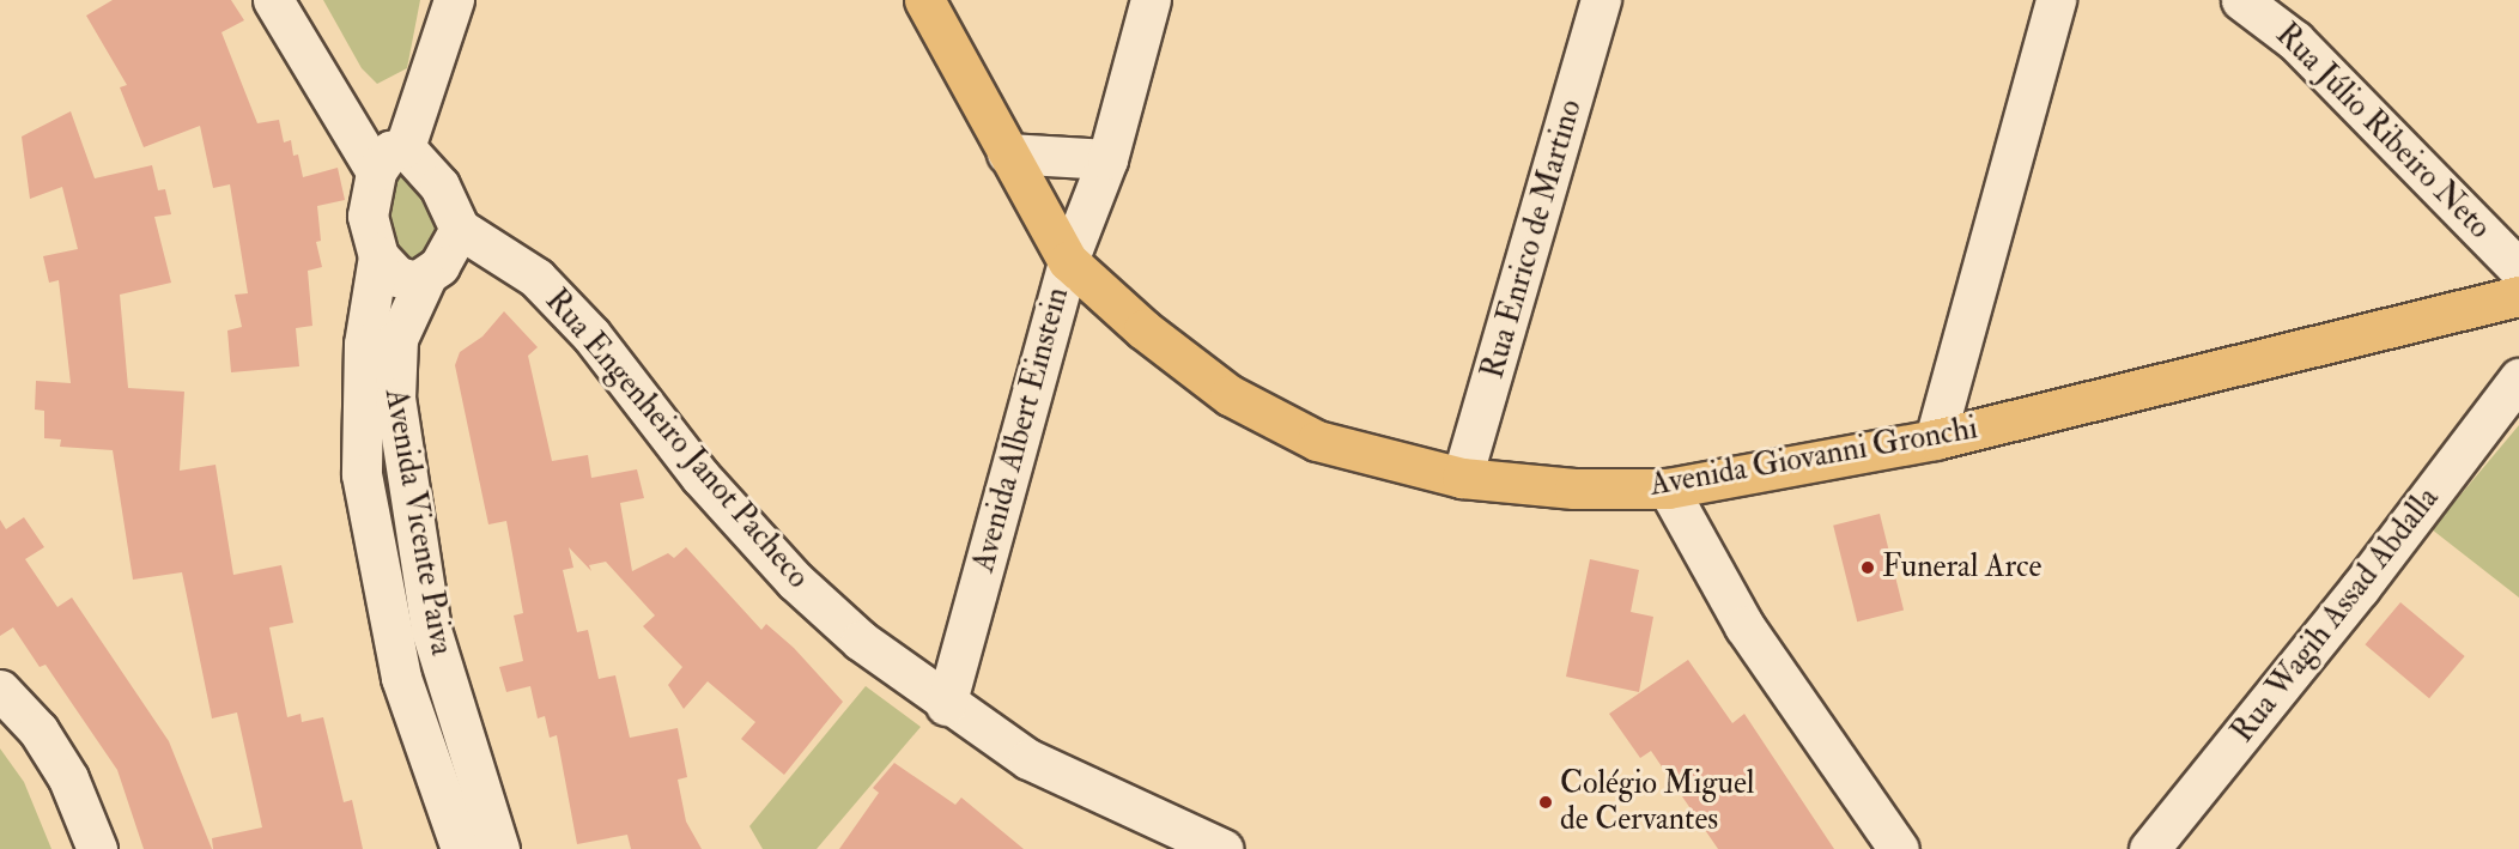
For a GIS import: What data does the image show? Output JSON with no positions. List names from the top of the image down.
{
  "streets": {
    "main road": ["Avenida Giovanni Gronchi"],
    "street": [
      "Rua Júlio Ribeiro Neto",
      "Rua Enrico de Martino",
      "Avenida Albert Einstein",
      "Rua Engenheiro Janot Pacheco",
      "Avenida Vicente Paiva",
      "Rua Wagih Assad Abdalla"
    ]
  },
  "crossings": [
    ["Rua Enrico de Martino", "Avenida Giovanni Gronchi"],
    ["Avenida Albert Einstein", "Rua Engenheiro Janot Pacheco"],
    ["Avenida Albert Einstein", "Avenida Giovanni Gronchi"]
  ],
  "places": ["Funeral Arce", "Colégio Miguel de Cervantes"]
}
